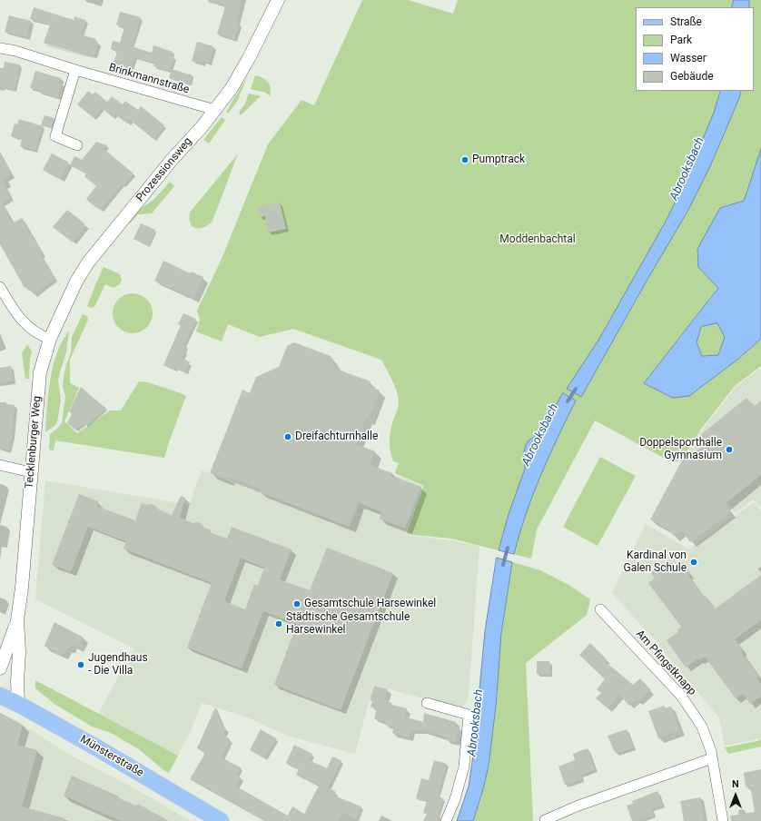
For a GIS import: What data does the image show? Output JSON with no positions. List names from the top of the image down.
{
  "streets": {
    "main road": ["Münsterstraße"],
    "street": [
      "Brinkmannstraße",
      "Prozessionsweg",
      "Tecklenburger Weg",
      "Am Pfingstknapp"
    ]
  },
  "crossings": [
    ["Brinkmannstraße", "Prozessionsweg"],
    ["Prozessionsweg", "Tecklenburger Weg"],
    ["Tecklenburger Weg", "Münsterstraße"]
  ],
  "water": ["Abrooksbach"],
  "parks": ["Moddenbachtal"],
  "places": [
    "Pumptrack",
    "Dreifachturnhalle",
    "Doppelsporthalle Gymnasium",
    "Kardinal von Galen Schule",
    "Gesamtschule Harsewinkel",
    "Städtische Gesamtschule Harsewinkel",
    "Jugendhaus - Die Villa"
  ],
  "legend": [
    "Straße",
    "Park",
    "Wasser",
    "Gebäude"
  ],
  "north": "top"
}
